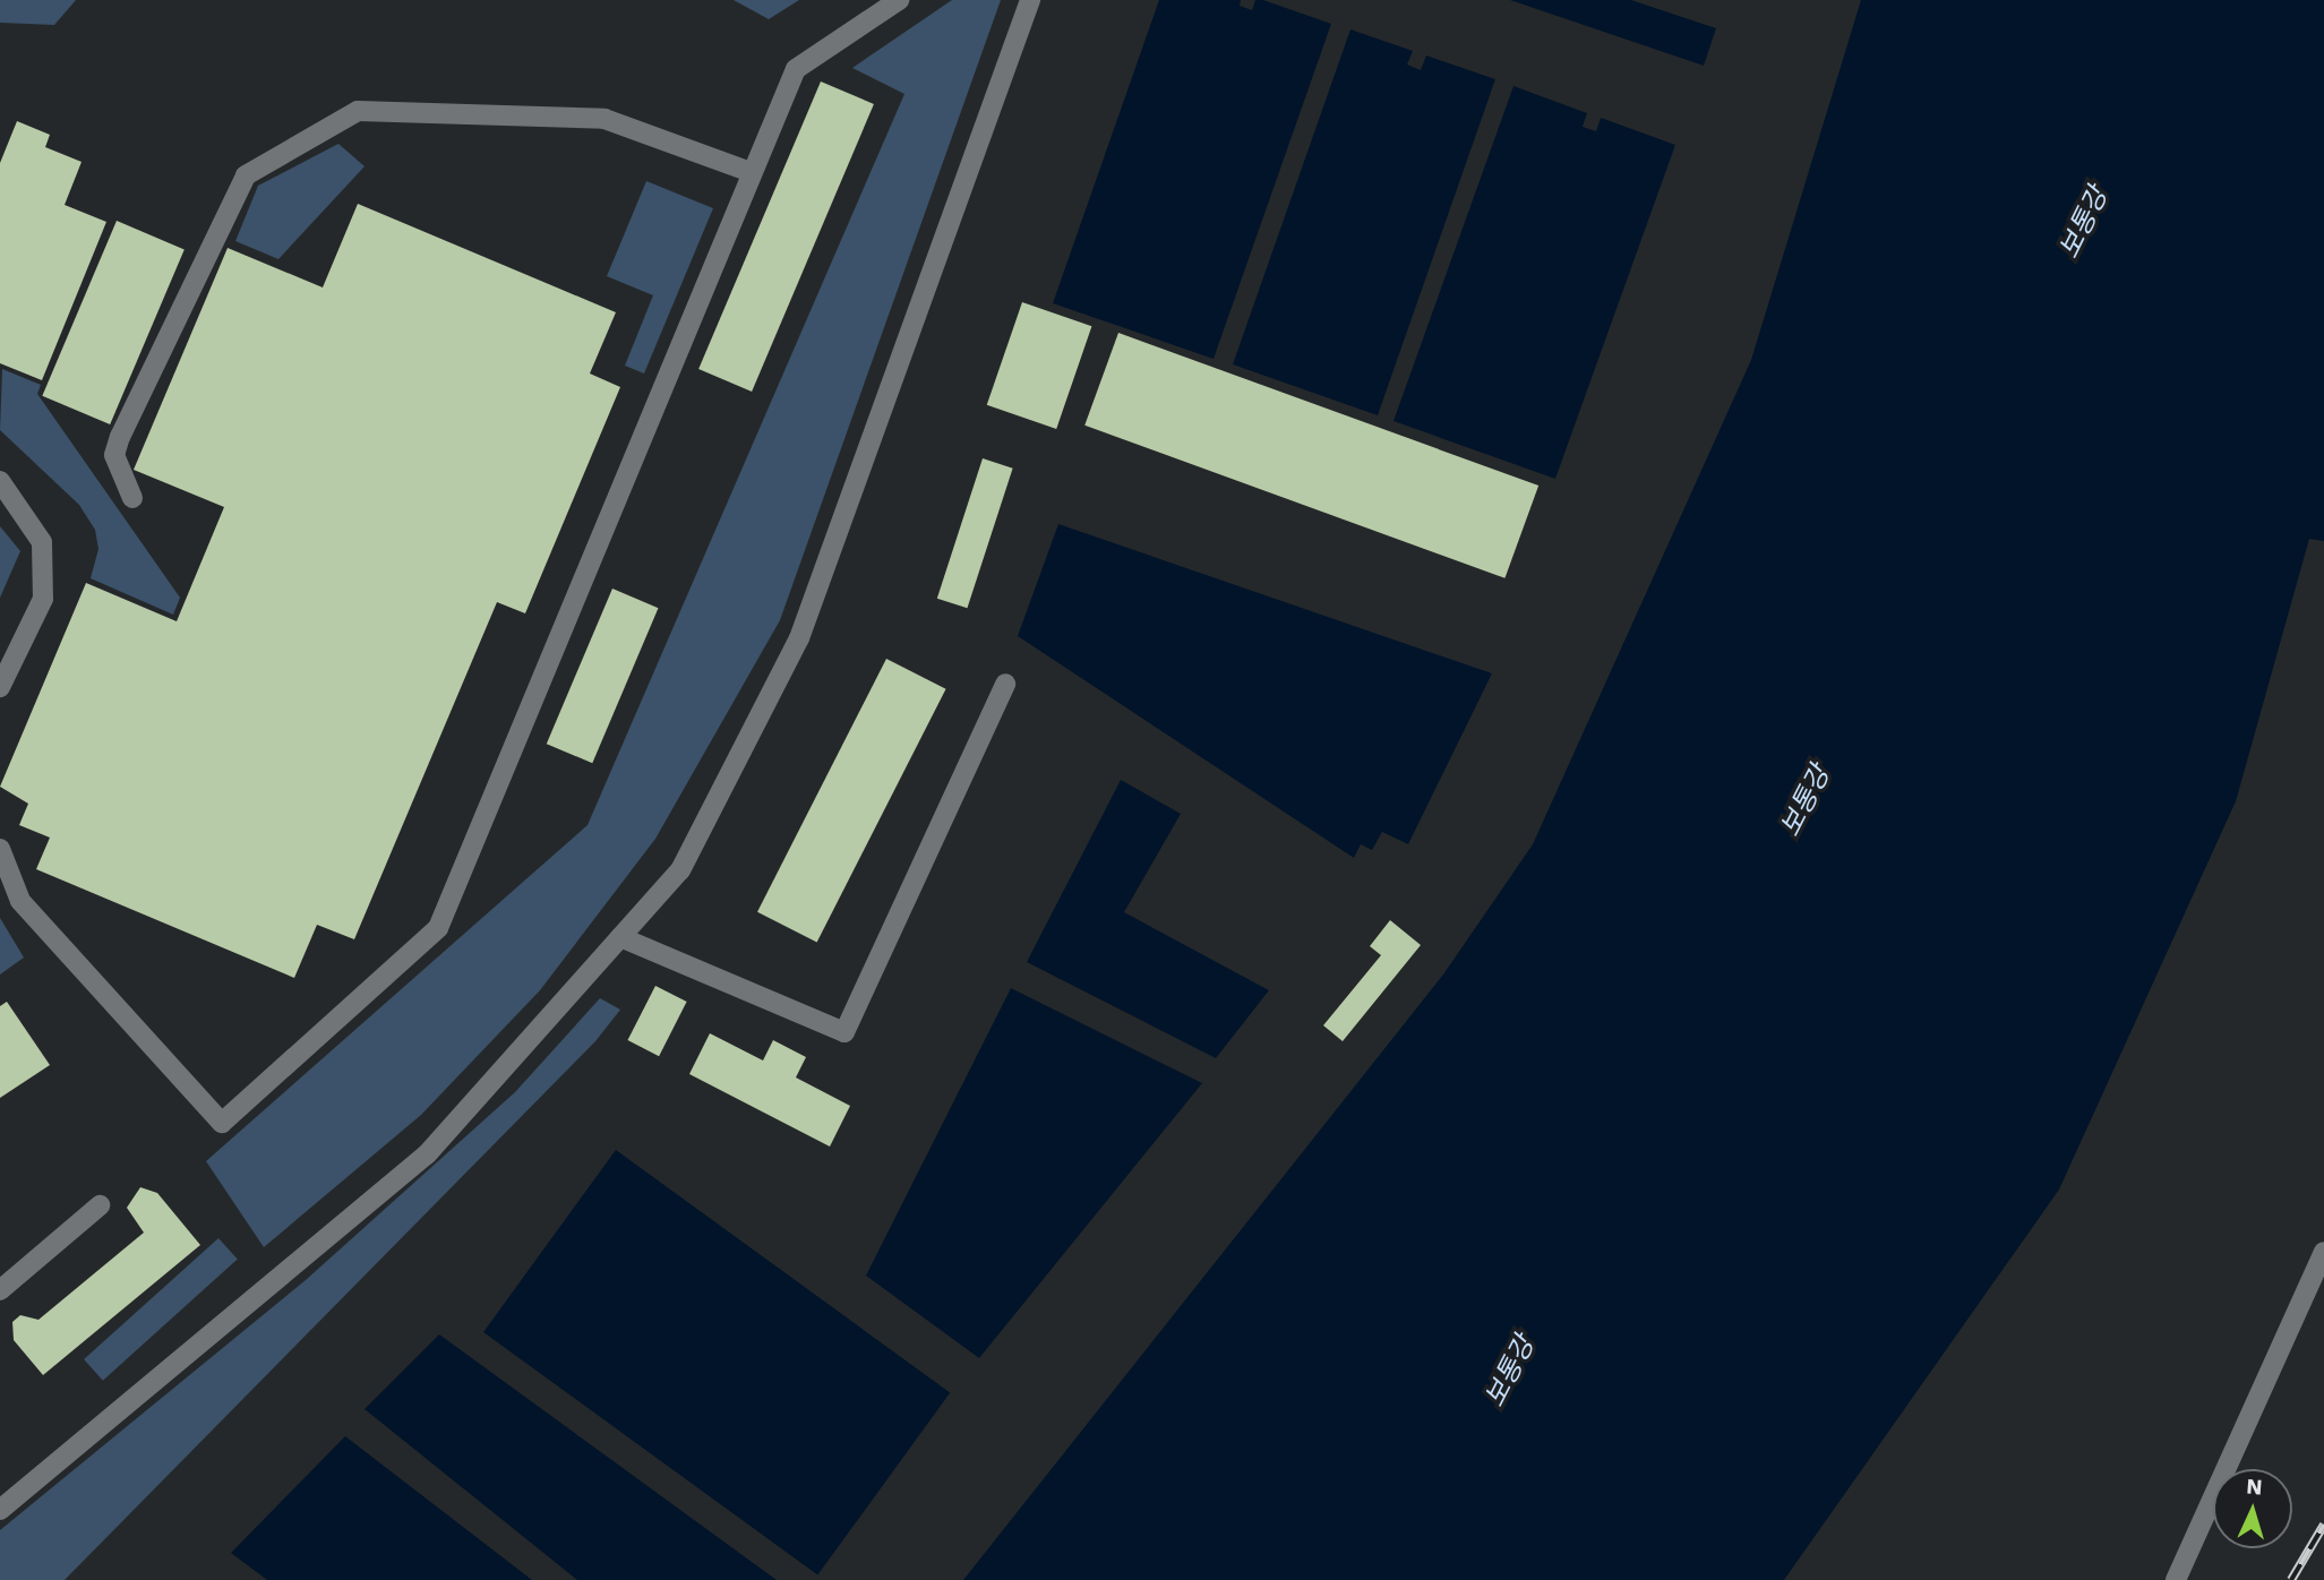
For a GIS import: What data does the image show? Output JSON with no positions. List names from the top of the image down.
{
  "water": ["보통강"],
  "north": "top"
}
